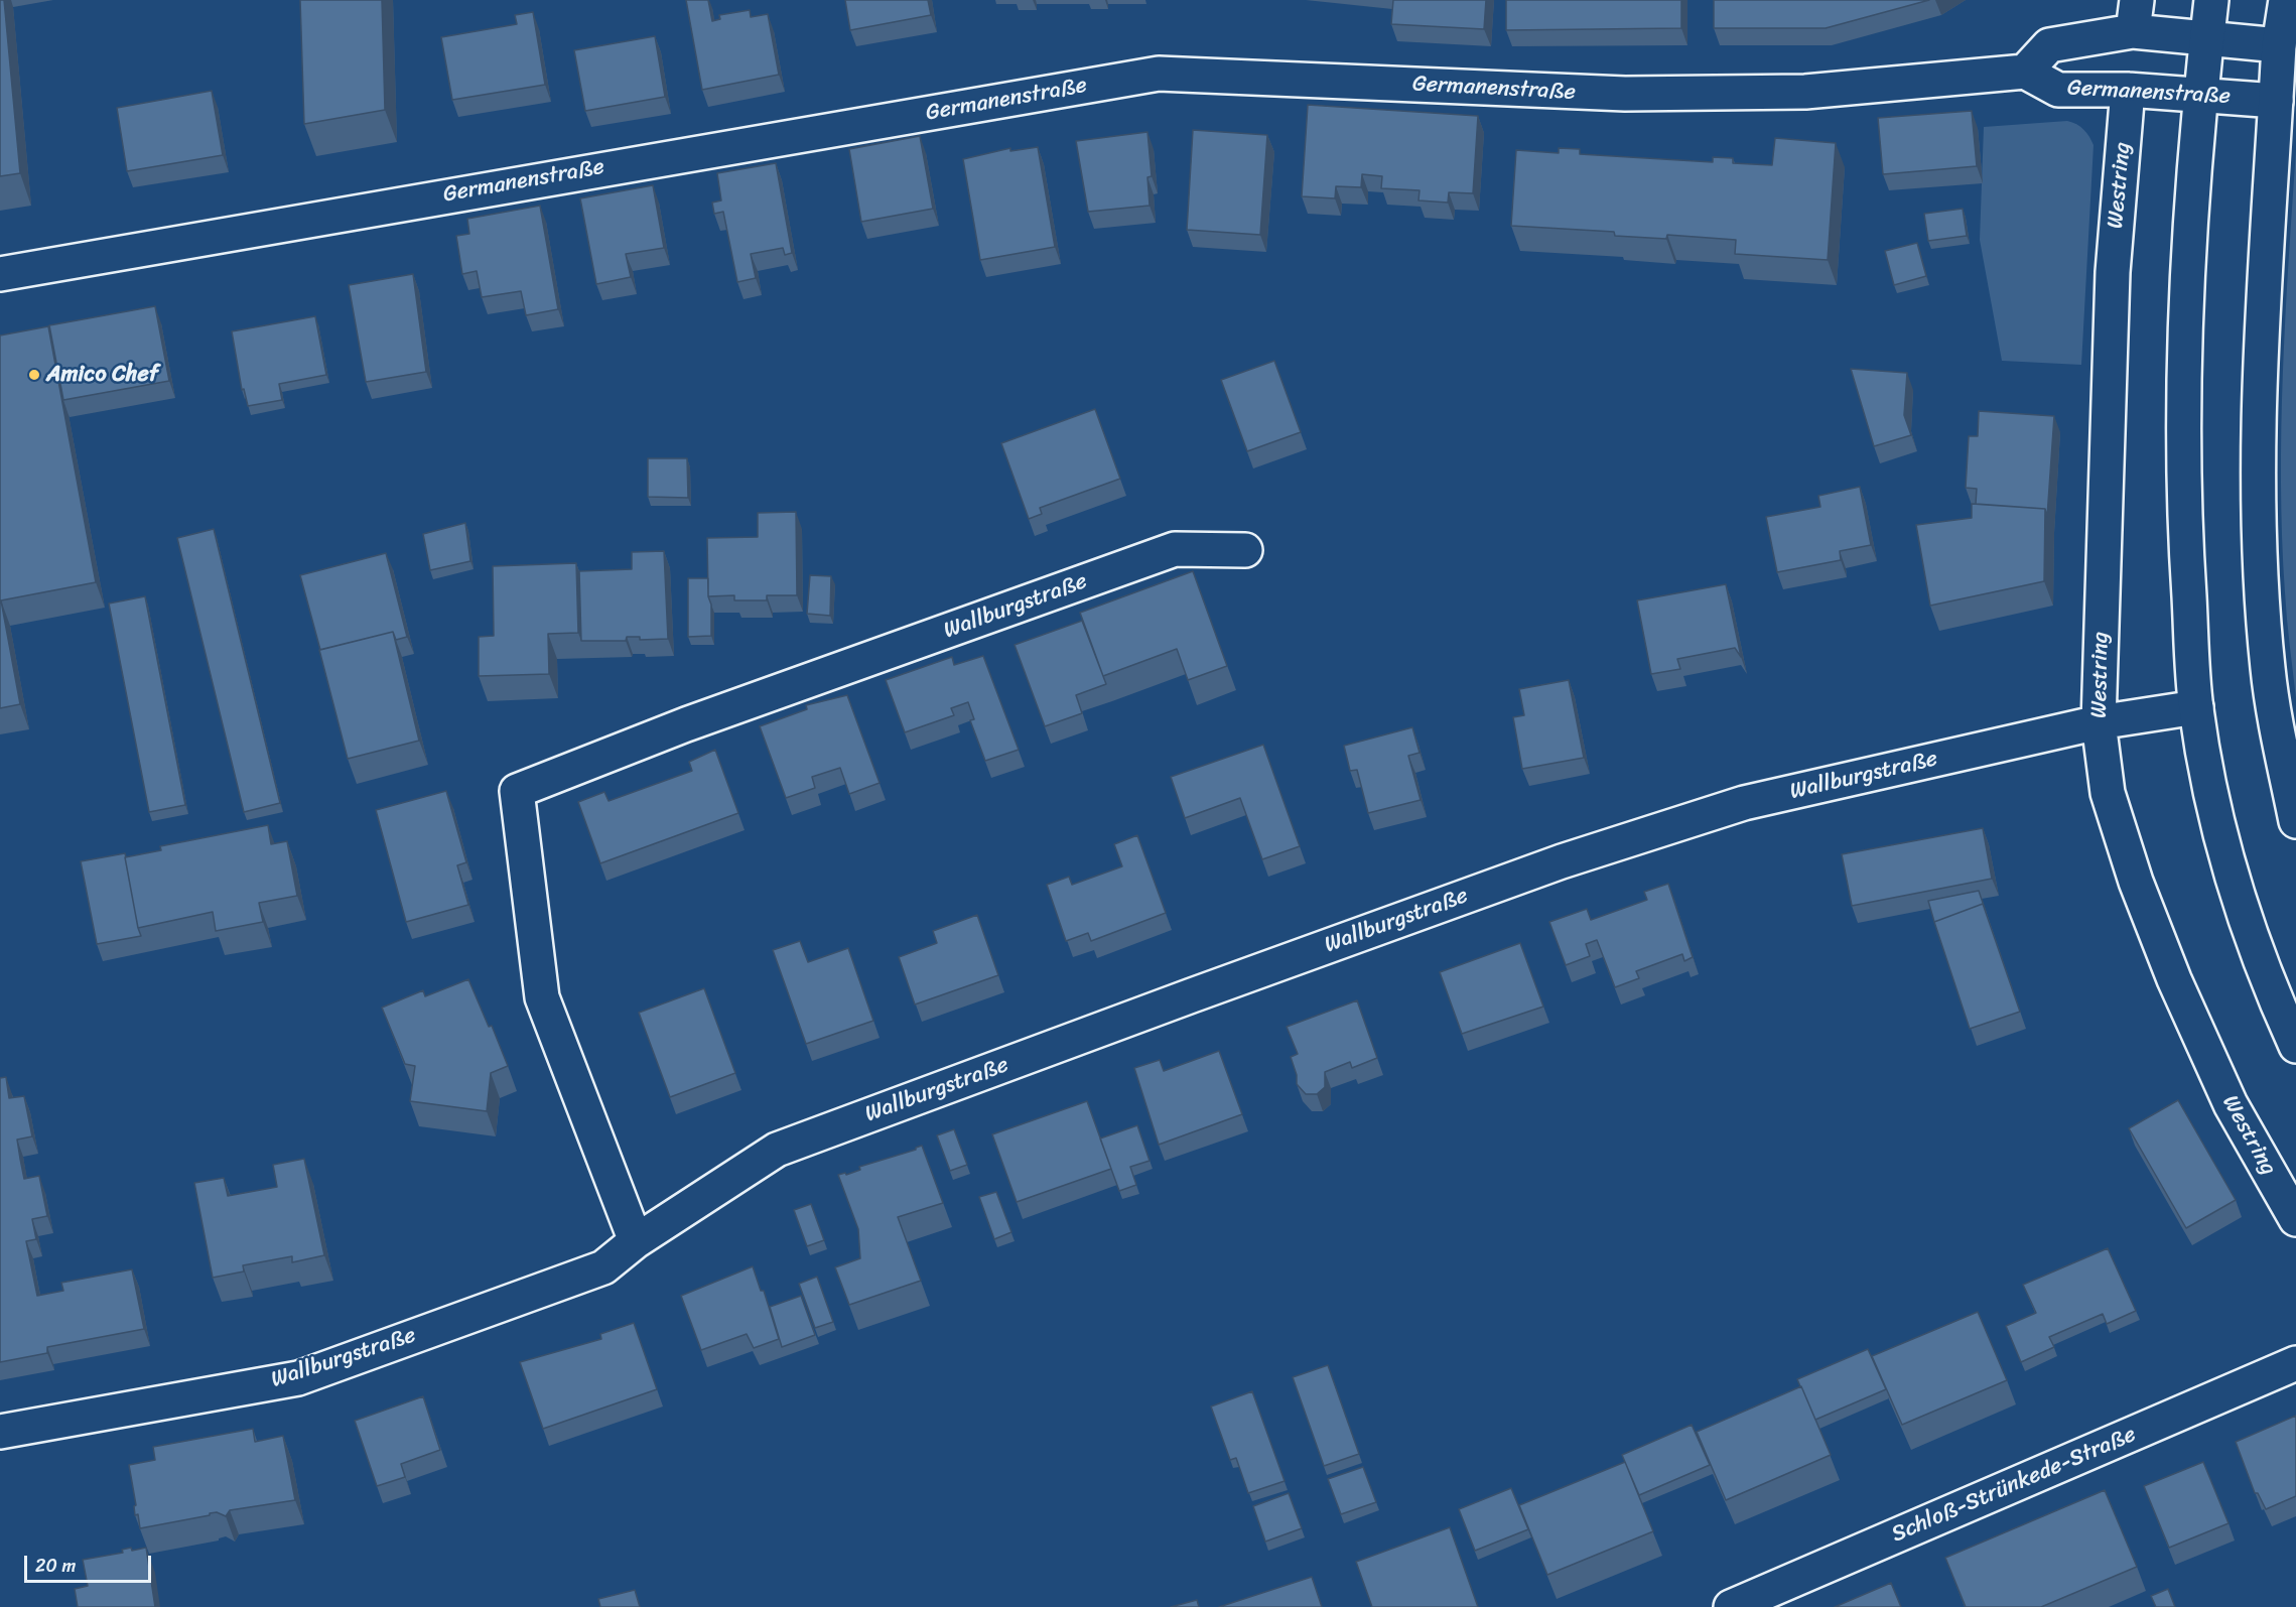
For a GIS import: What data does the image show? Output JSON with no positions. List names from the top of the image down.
{
  "streets": {
    "street": [
      "Germanenstraße",
      "Westring",
      "Wallburgstraße",
      "Schloß-Strünkede-Straße"
    ]
  },
  "crossings": [
    ["Germanenstraße", "Westring"],
    ["Westring", "Wallburgstraße"]
  ],
  "places": ["Amico Chef"],
  "scale_bar": "20 m"
}
